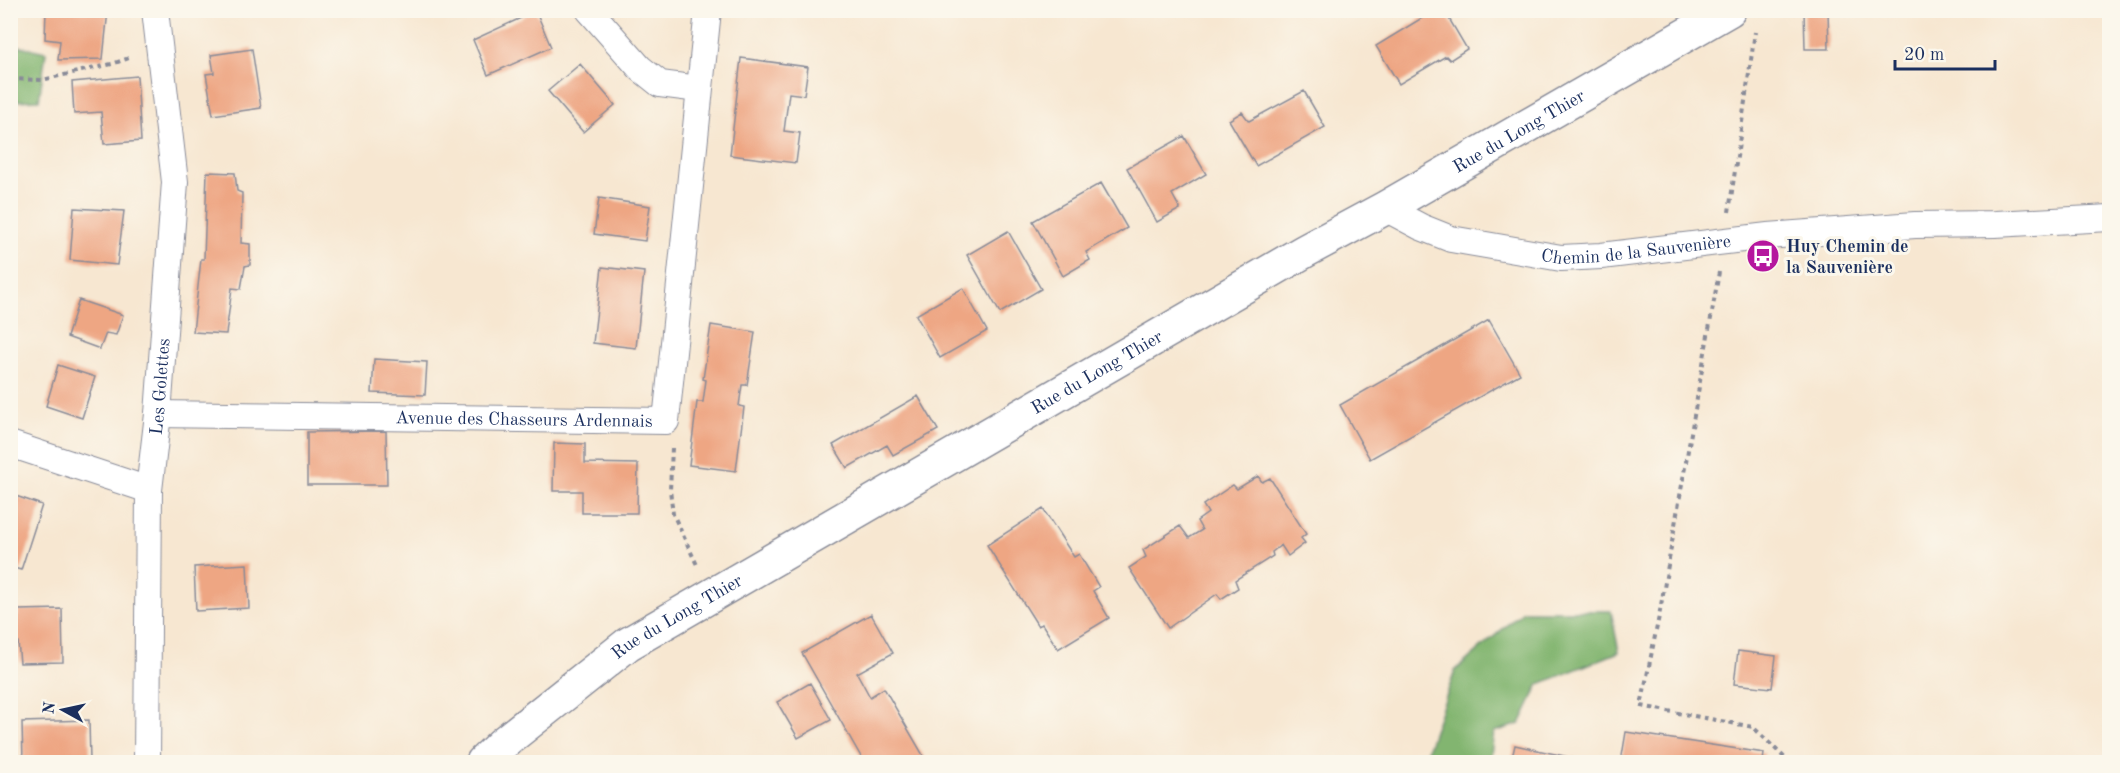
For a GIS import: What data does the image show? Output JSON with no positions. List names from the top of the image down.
{
  "streets": {
    "main road": ["Rue du Long Thier"],
    "street": ["Chemin de la Sauvenière", "Les Golettes", "Avenue des Chasseurs Ardennais"]
  },
  "crossings": [
    ["Rue du Long Thier", "Chemin de la Sauvenière"],
    ["Les Golettes", "Avenue des Chasseurs Ardennais"]
  ],
  "places": {
    "bus stop": ["Huy Chemin de la Sauvenière"]
  },
  "scale_bar": "20 m",
  "north": "left"
}
